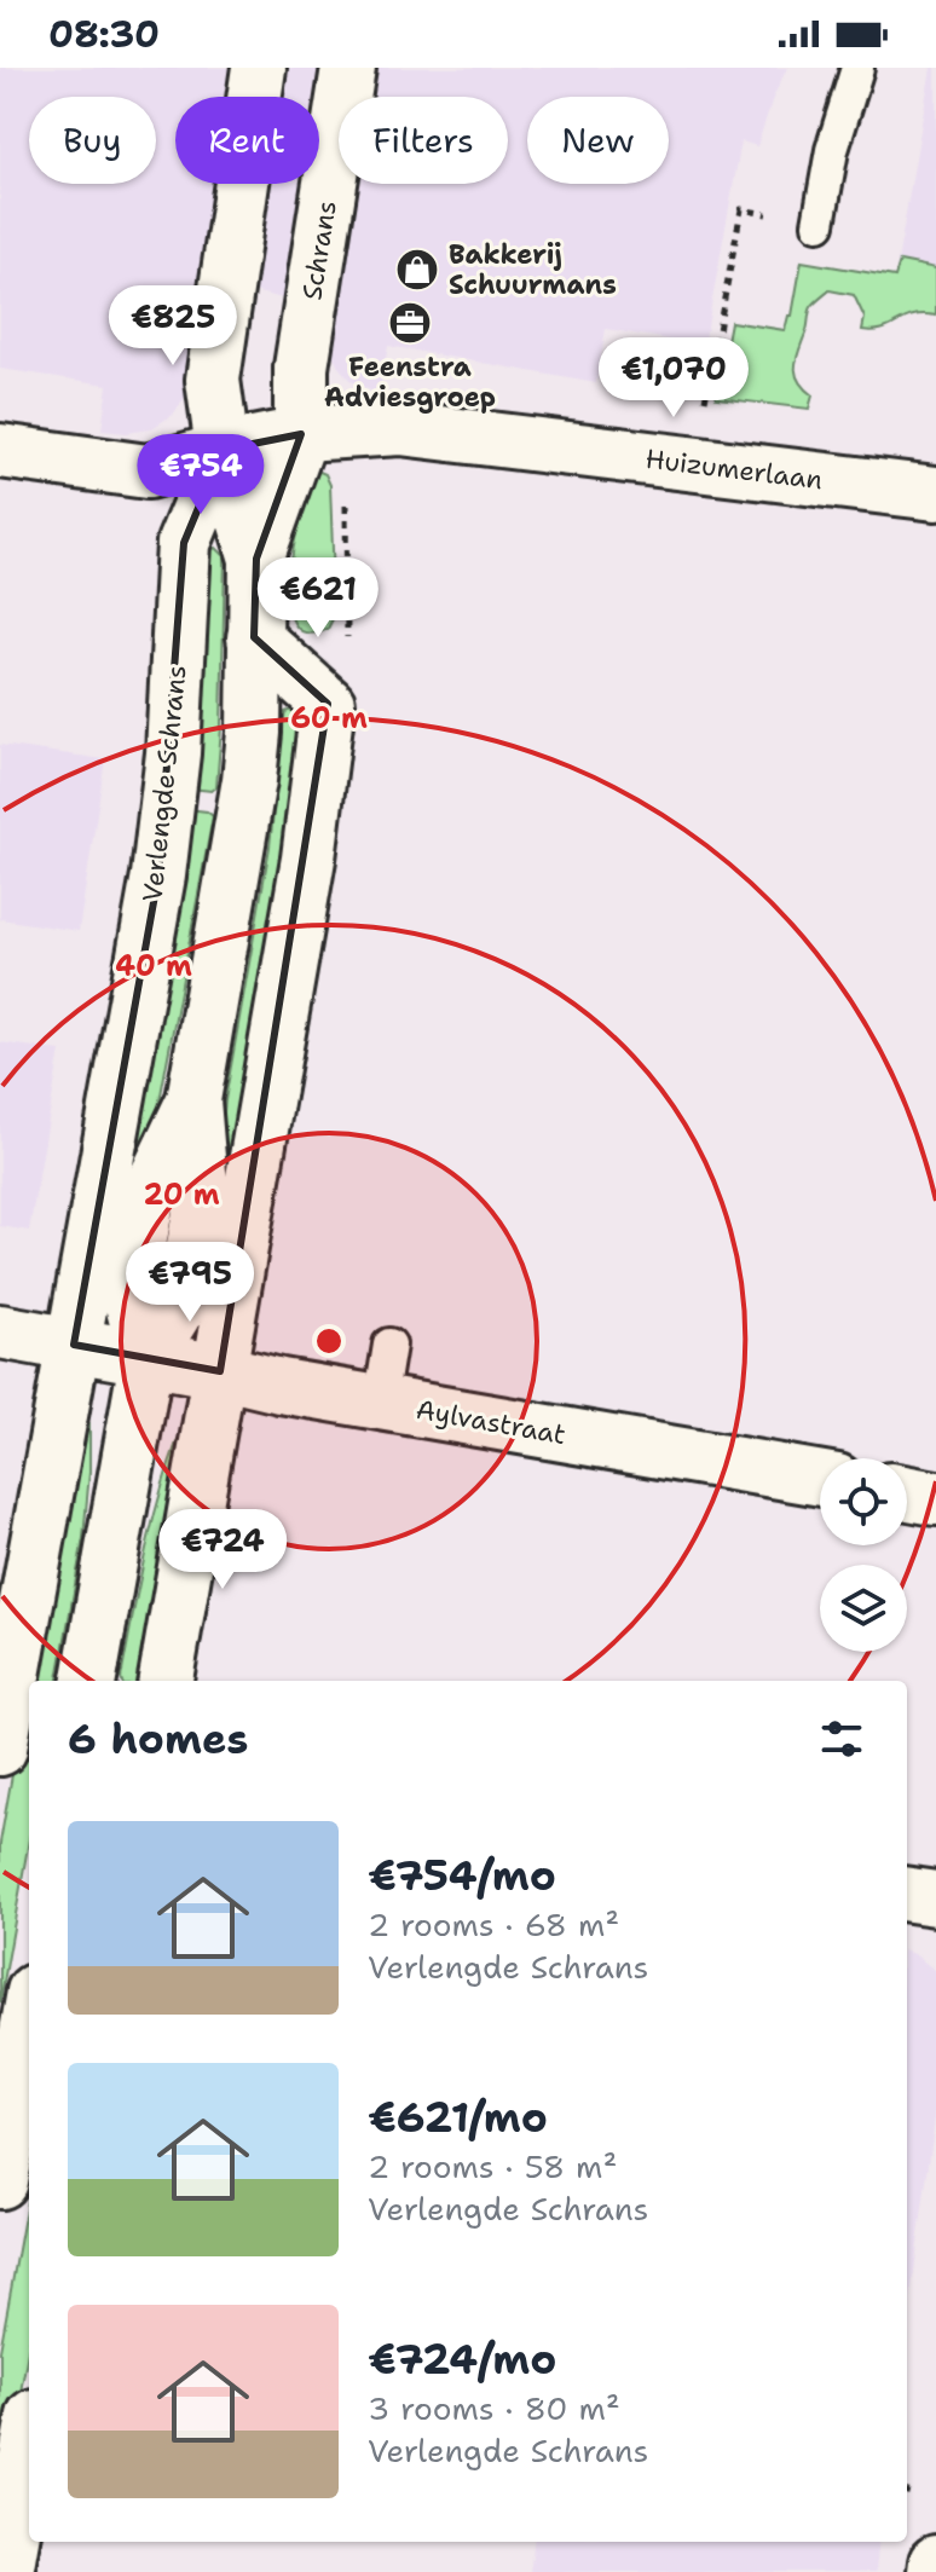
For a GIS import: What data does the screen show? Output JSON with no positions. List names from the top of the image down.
{
  "streets": {
    "street": [
      "Schrans",
      "Huizumerlaan",
      "Verlengde Schrans",
      "Aylvastraat"
    ]
  },
  "crossings": [
    ["Schrans", "Huizumerlaan"],
    ["Huizumerlaan", "Verlengde Schrans"],
    ["Verlengde Schrans", "Aylvastraat"]
  ],
  "places": {
    "shop": ["Bakkerij Schuurmans"],
    "office": ["Feenstra Adviesgroep"]
  },
  "page": {
    "status": "08:30",
    "chip": [
      "Buy",
      "Rent",
      "Filters",
      "New"
    ],
    "price": [
      "€825",
      "€1,070",
      "€754",
      "€621",
      "€795",
      "€724"
    ],
    "heading": "6 homes",
    "list": [
      {
        "name": "€754/mo",
        "note": "2 rooms · 68 m² · Verlengde Schrans"
      },
      {
        "name": "€621/mo",
        "note": "2 rooms · 58 m² · Verlengde Schrans"
      },
      {
        "name": "€724/mo",
        "note": "3 rooms · 80 m² · Verlengde Schrans"
      }
    ]
  },
  "rings": ["60 m", "40 m", "20 m"]
}
